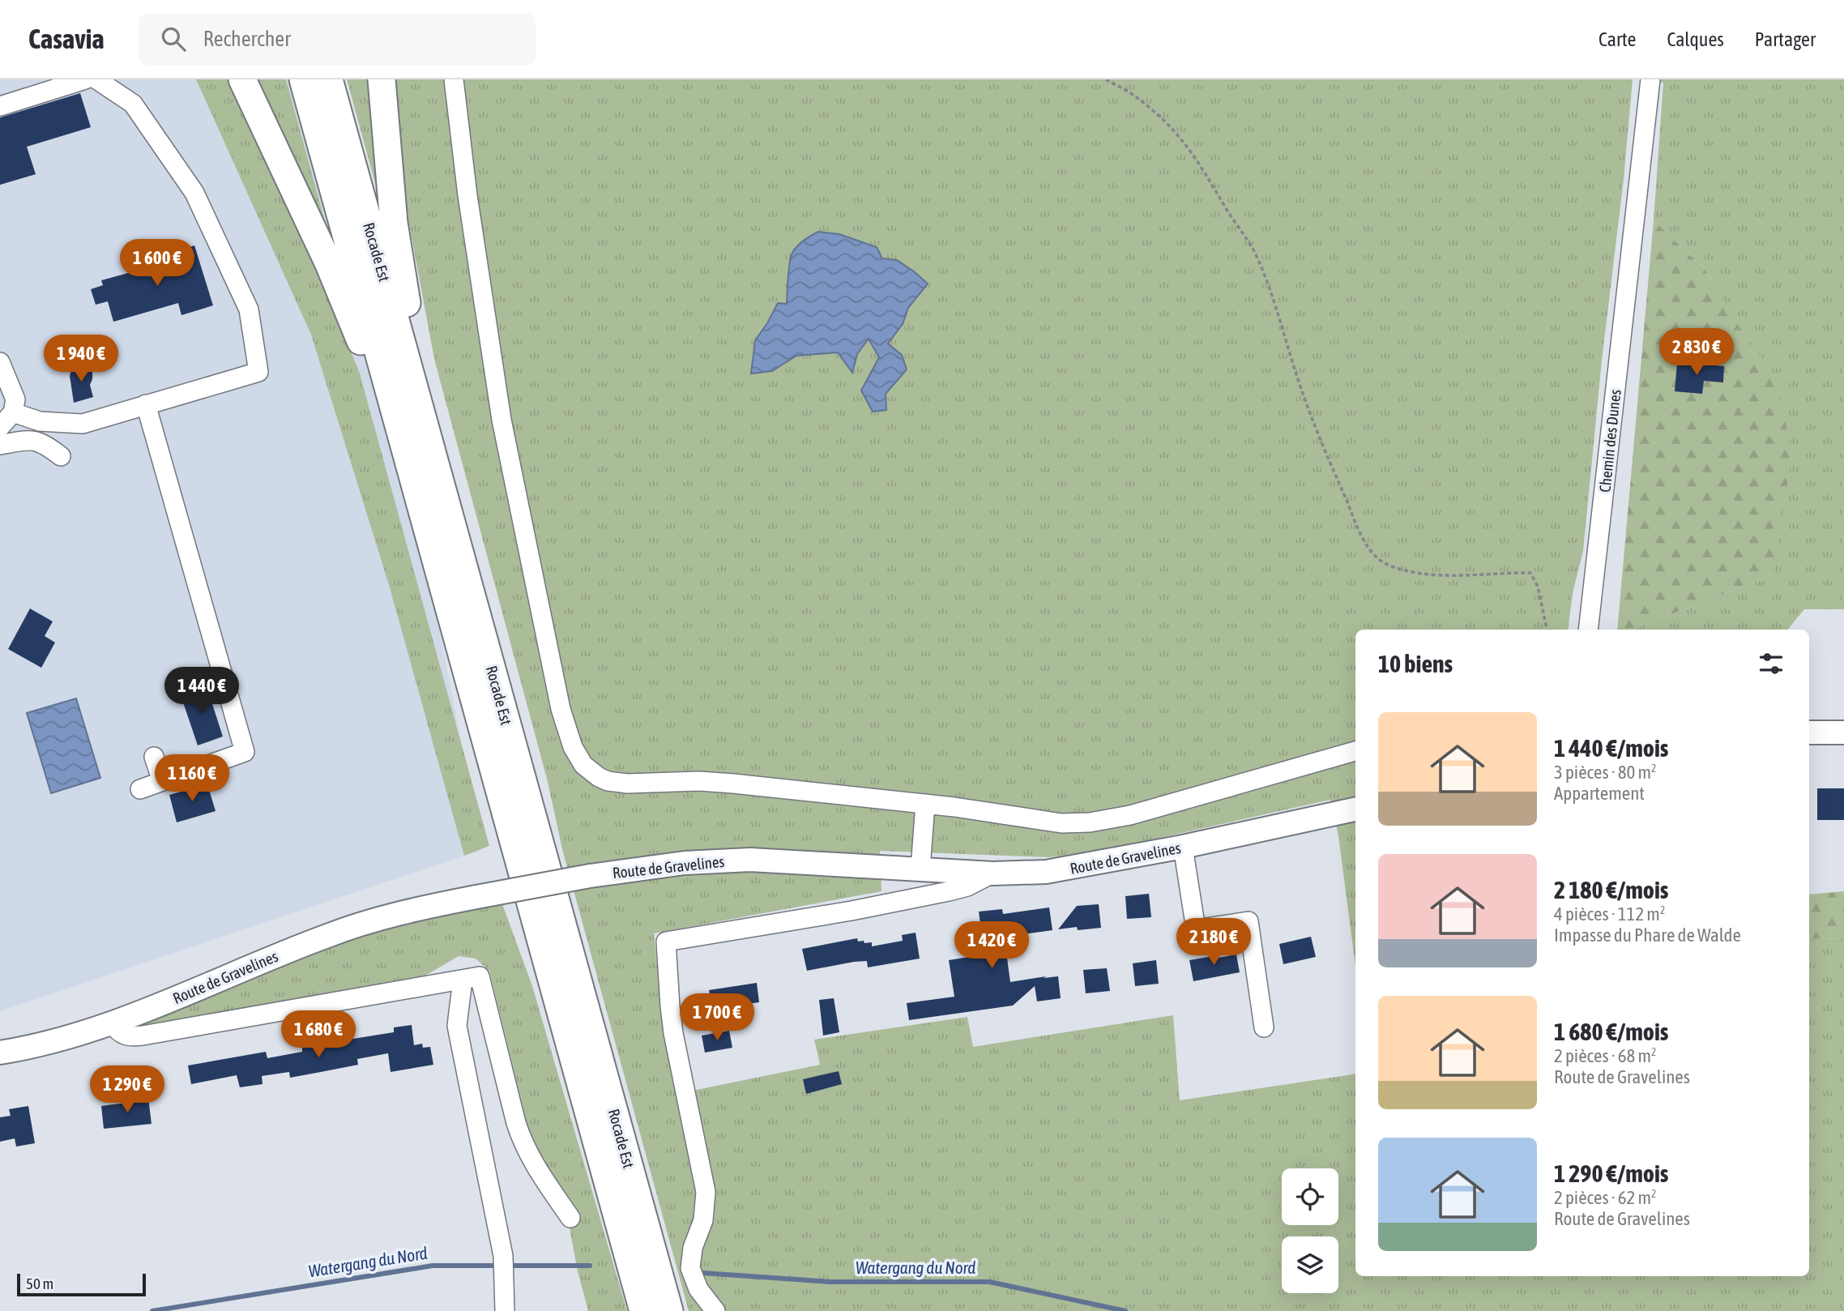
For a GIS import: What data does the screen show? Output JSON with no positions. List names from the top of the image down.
{
  "streets": {
    "highway": ["Rocade Est"],
    "main road": ["Route de Gravelines"],
    "street": ["Chemin des Dunes"]
  },
  "water": ["Watergang du Nord"],
  "scale_bar": "50 m",
  "page": {
    "header": "Casavia",
    "search": "Rechercher",
    "nav": ["Carte", "Calques", "Partager"],
    "price": [
      "1 600 €",
      "2 830 €",
      "1 940 €",
      "1 440 €",
      "1 160 €",
      "2 180 €",
      "1 420 €",
      "1 700 €",
      "1 680 €",
      "1 290 €"
    ],
    "heading": "10 biens",
    "list": [
      {
        "name": "1 440 €/mois",
        "note": "3 pièces · 80 m² · Appartement"
      },
      {
        "name": "2 180 €/mois",
        "note": "4 pièces · 112 m² · Impasse du Phare de Walde"
      },
      {
        "name": "1 680 €/mois",
        "note": "2 pièces · 68 m² · Route de Gravelines"
      },
      {
        "name": "1 290 €/mois",
        "note": "2 pièces · 62 m² · Route de Gravelines"
      }
    ],
    "scale": "50 m"
  }
}
